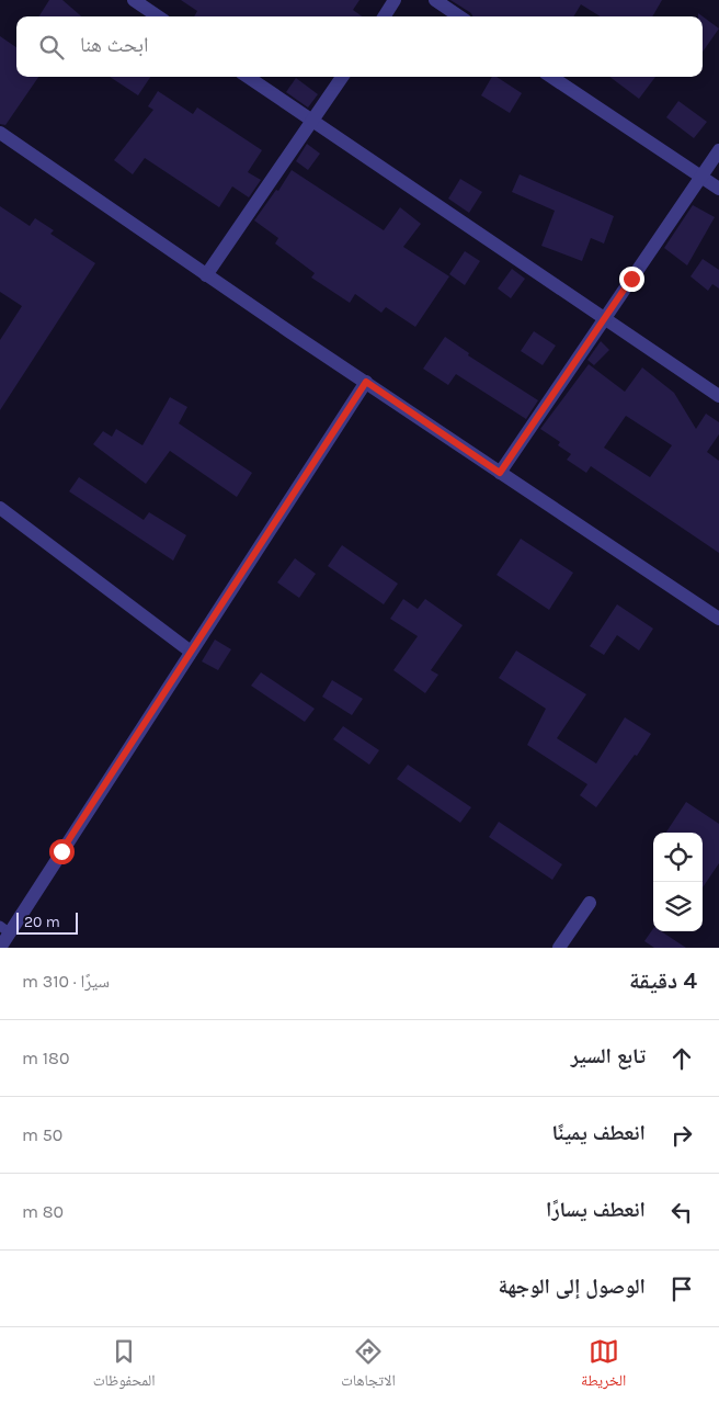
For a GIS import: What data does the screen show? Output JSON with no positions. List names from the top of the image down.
{
  "scale_bar": "20 m",
  "page": {
    "search": "ابحث هنا",
    "scale": "20 m",
    "heading": ["4 دقيقة", "سيرًا · 310 m"],
    "list": [
      ["تابع السير", "180 m"],
      ["انعطف يمينًا", "50 m"],
      ["انعطف يسارًا", "80 m"],
      "الوصول إلى الوجهة"
    ],
    "nav": ["الخريطة", "الاتجاهات", "المحفوظات"]
  }
}
